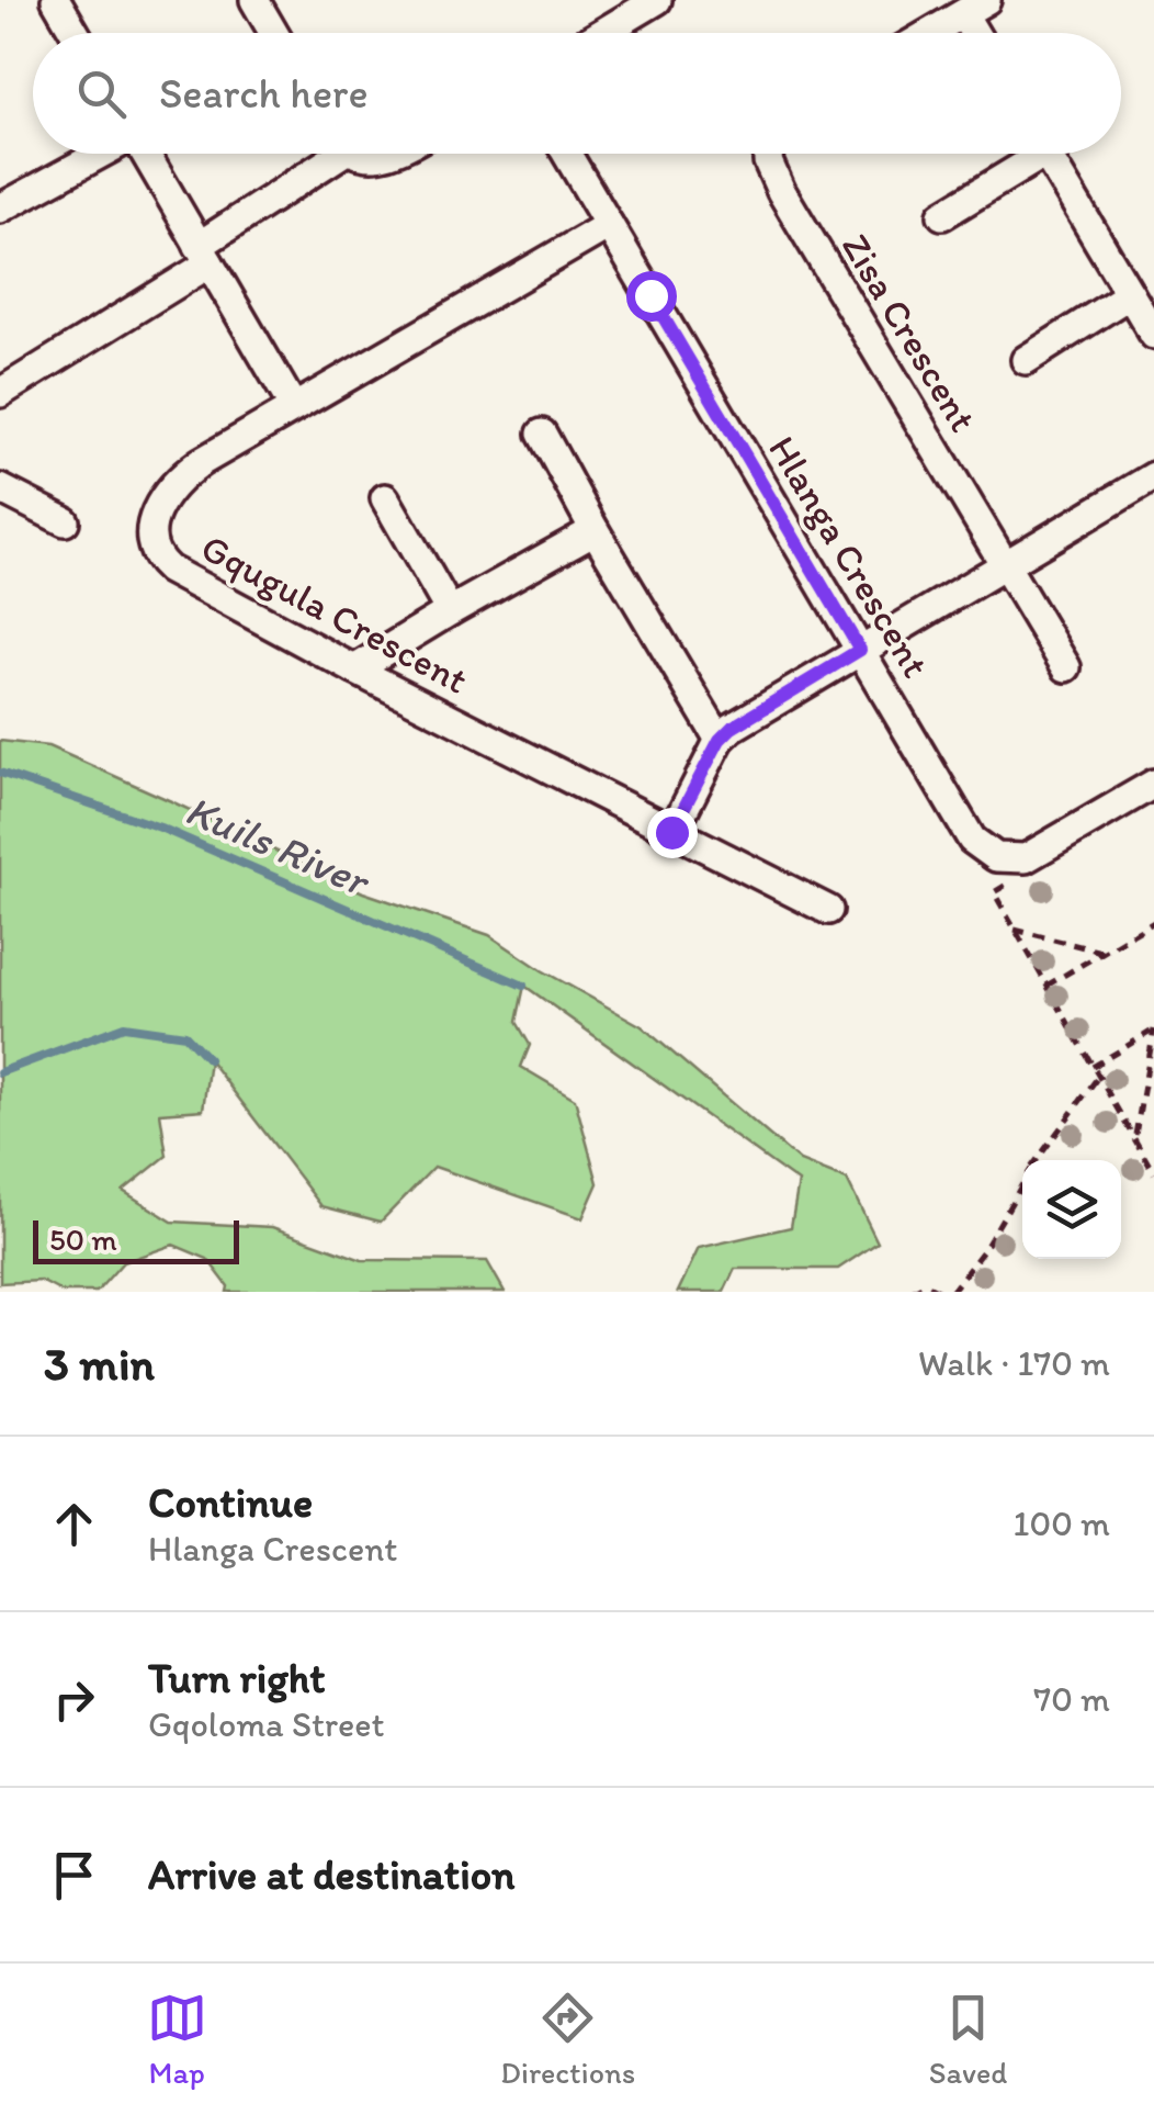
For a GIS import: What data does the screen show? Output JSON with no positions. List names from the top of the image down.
{
  "streets": {
    "street": ["Zisa Crescent", "Hlanga Crescent", "Gqugula Crescent"]
  },
  "crossings": [
    ["Hlanga Crescent", "Gqugula Crescent"]
  ],
  "water": ["Kuils River"],
  "scale_bar": "50 m",
  "page": {
    "search": "Search here",
    "scale": "50 m",
    "heading": ["3 min", "Walk · 170 m"],
    "list": [
      ["Continue", "Hlanga Crescent", "100 m"],
      ["Turn right", "Gqoloma Street", "70 m"],
      "Arrive at destination"
    ],
    "nav": ["Map", "Directions", "Saved"]
  }
}
